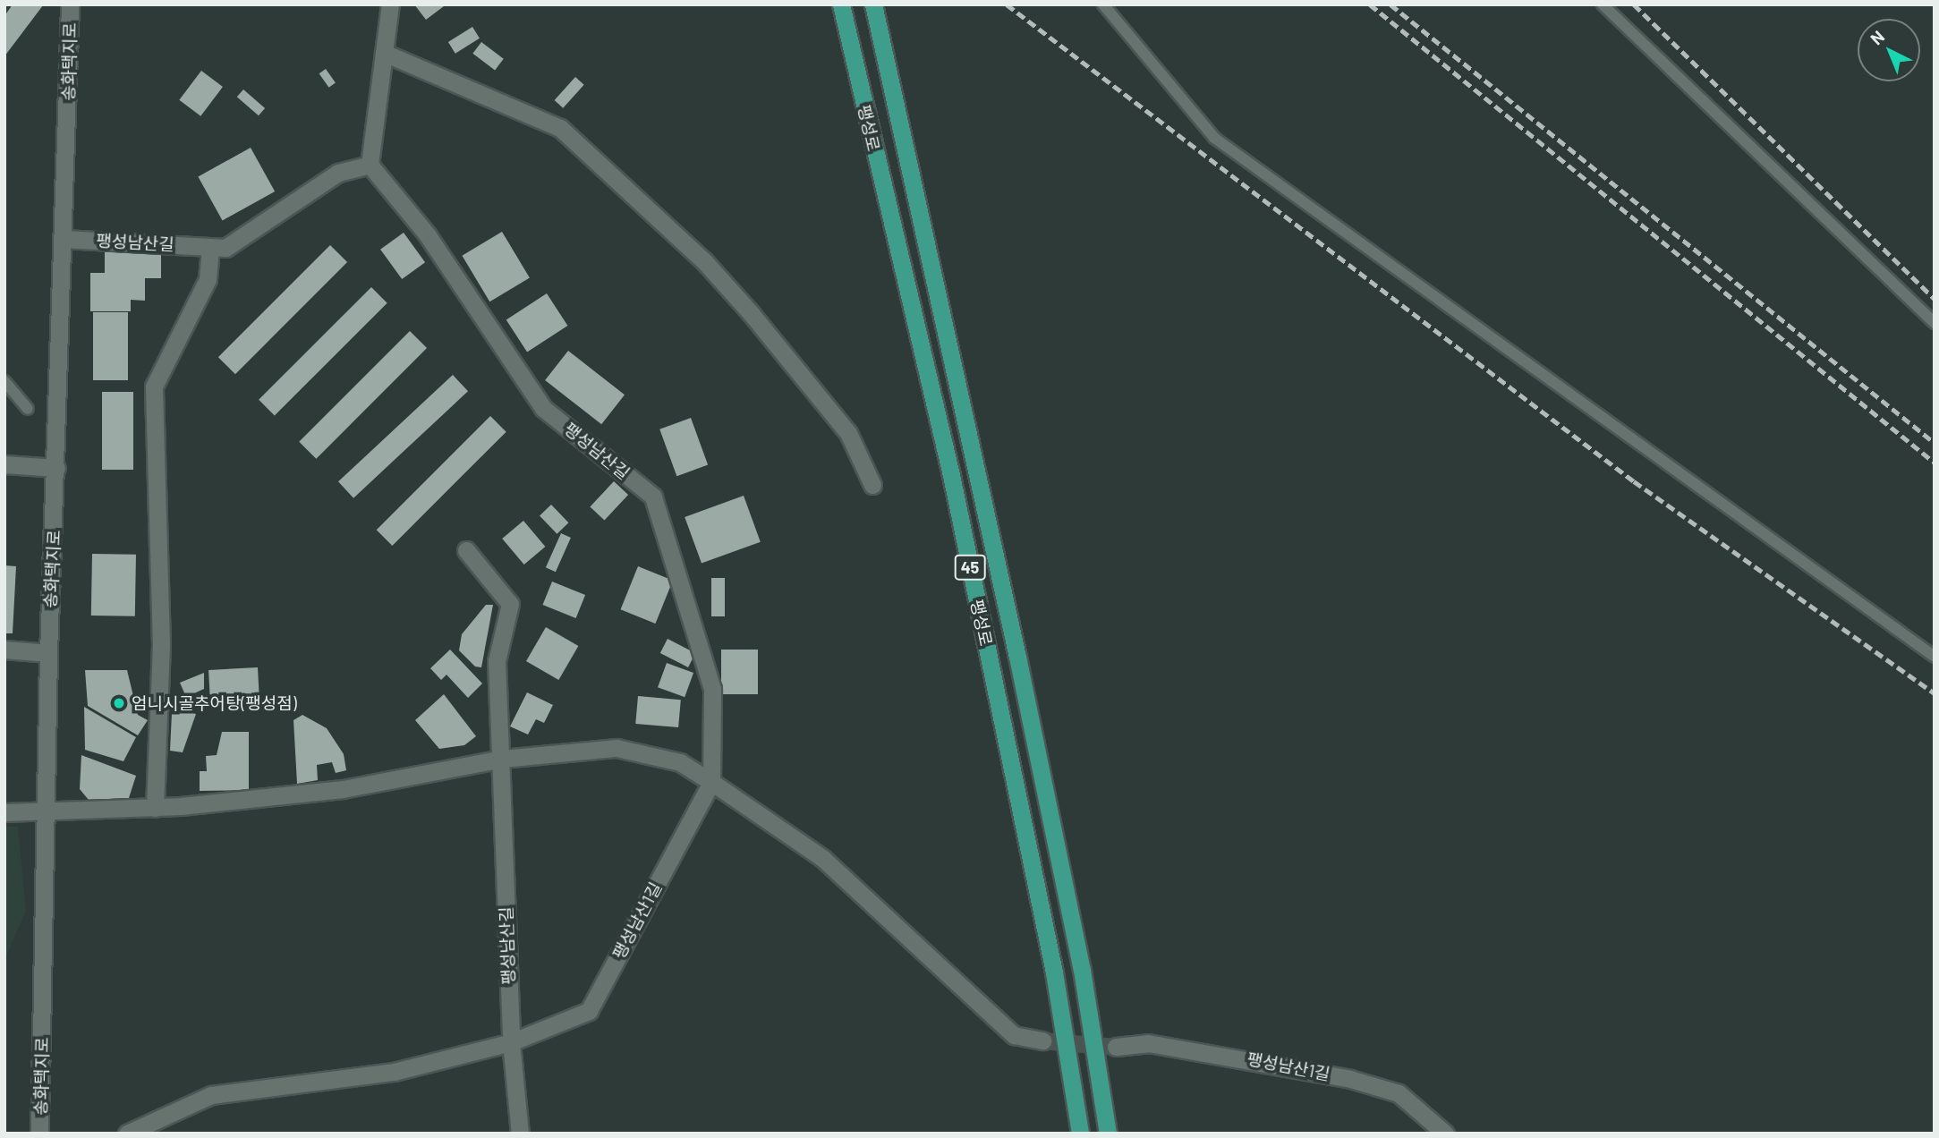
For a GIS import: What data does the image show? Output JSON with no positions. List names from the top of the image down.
{
  "streets": {
    "main road": ["팽성로", "45"],
    "street": ["송화택지로", "팽성남산길", "팽성남산1길"]
  },
  "crossings": [
    ["송화택지로", "팽성남산길"],
    ["팽성남산길", "팽성남산1길"]
  ],
  "places": ["엄니시골추어탕(팽성점)"],
  "north": "top left"
}
